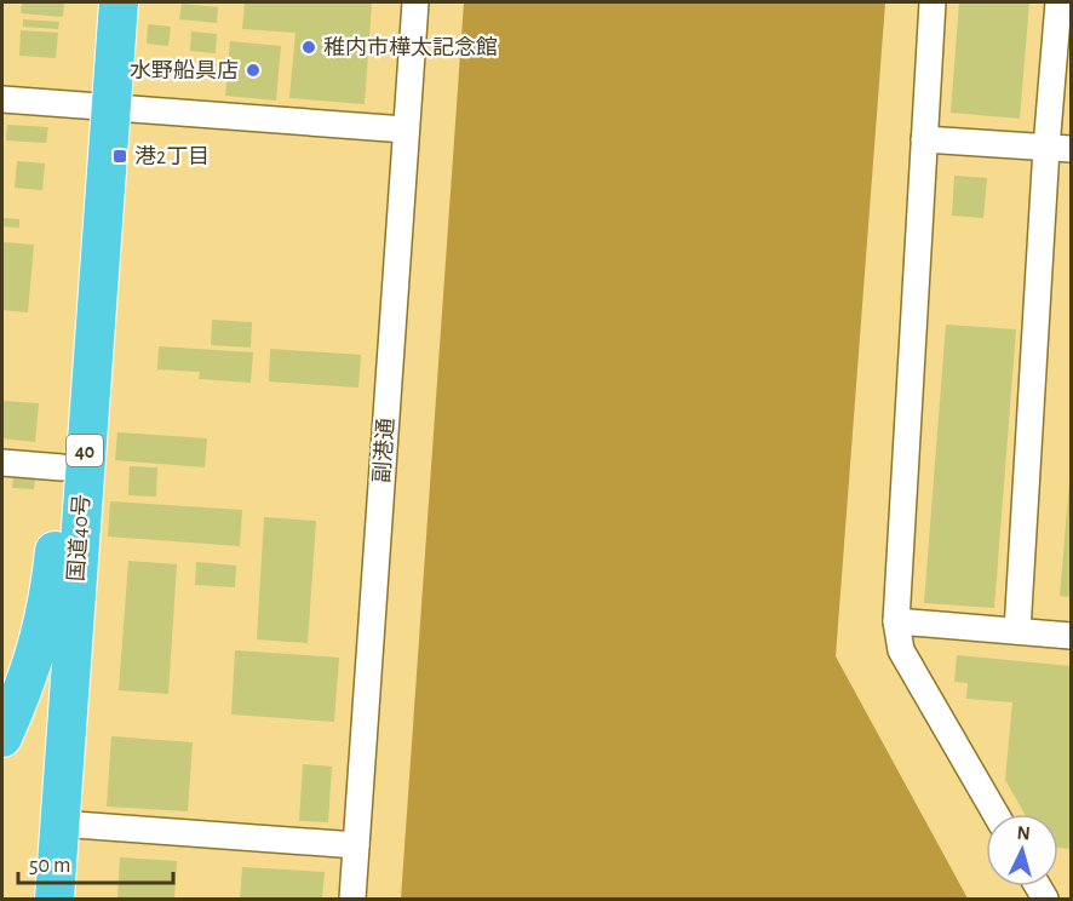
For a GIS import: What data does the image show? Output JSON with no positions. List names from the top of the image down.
{
  "streets": {
    "highway": ["40", "国道40号"],
    "street": ["副港通"]
  },
  "places": {
    "other": ["稚内市樺太記念館", "水野船具店"],
    "transit": ["港2丁目"]
  },
  "scale_bar": "50 m",
  "north": "top"
}
